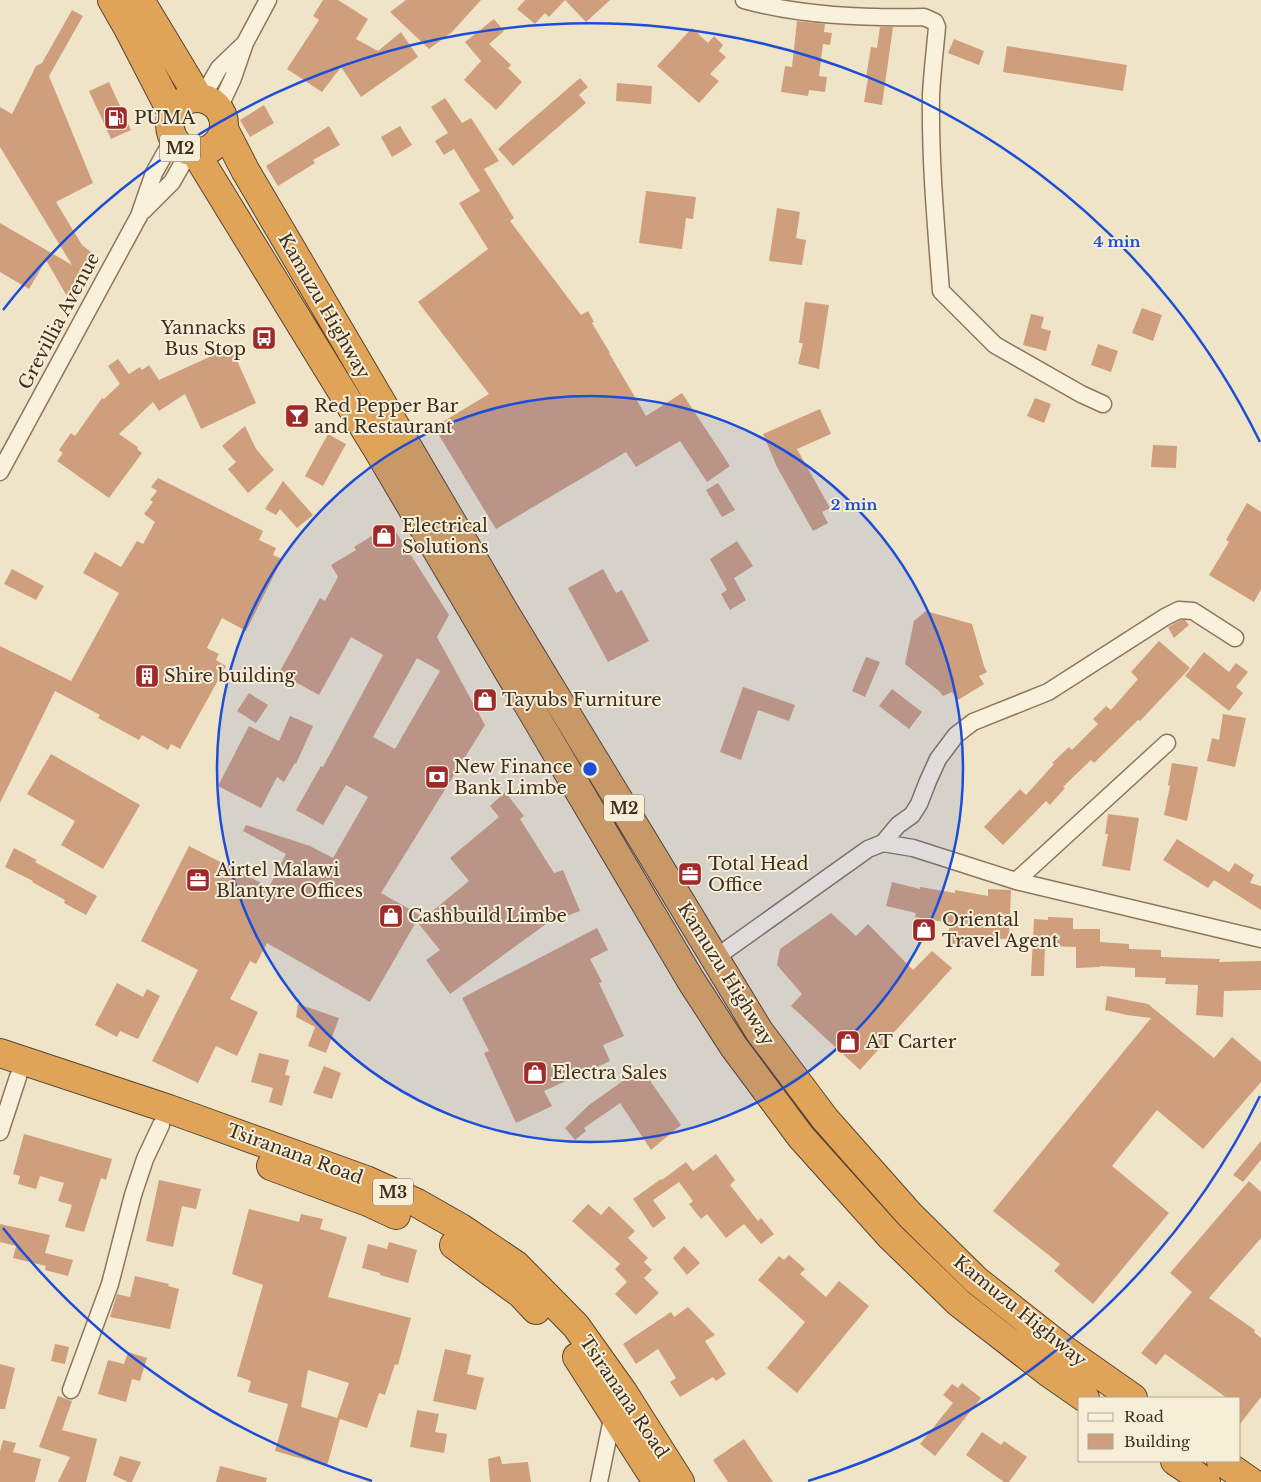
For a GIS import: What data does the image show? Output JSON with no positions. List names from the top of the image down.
{
  "streets": {
    "highway": [
      "M2",
      "Kamuzu Highway",
      "Tsiranana Road",
      "M3"
    ],
    "street": ["Grevillia Avenue"]
  },
  "crossings": [
    ["M2", "Kamuzu Highway"],
    ["M2", "Grevillia Avenue"],
    ["Kamuzu Highway", "Grevillia Avenue"]
  ],
  "places": {
    "fuel station": ["PUMA"],
    "bus stop": ["Yannacks Bus Stop"],
    "bar": ["Red Pepper Bar and Restaurant"],
    "shop": [
      "Electrical Solutions",
      "Tayubs Furniture",
      "Cashbuild Limbe",
      "Oriental Travel Agent",
      "AT Carter",
      "Electra Sales"
    ],
    "building": ["Shire building"],
    "bank": ["New Finance Bank Limbe"],
    "office": ["Total Head Office", "Airtel Malawi Blantyre Offices"]
  },
  "legend": ["Road", "Building"],
  "rings": ["4 min", "2 min"]
}
